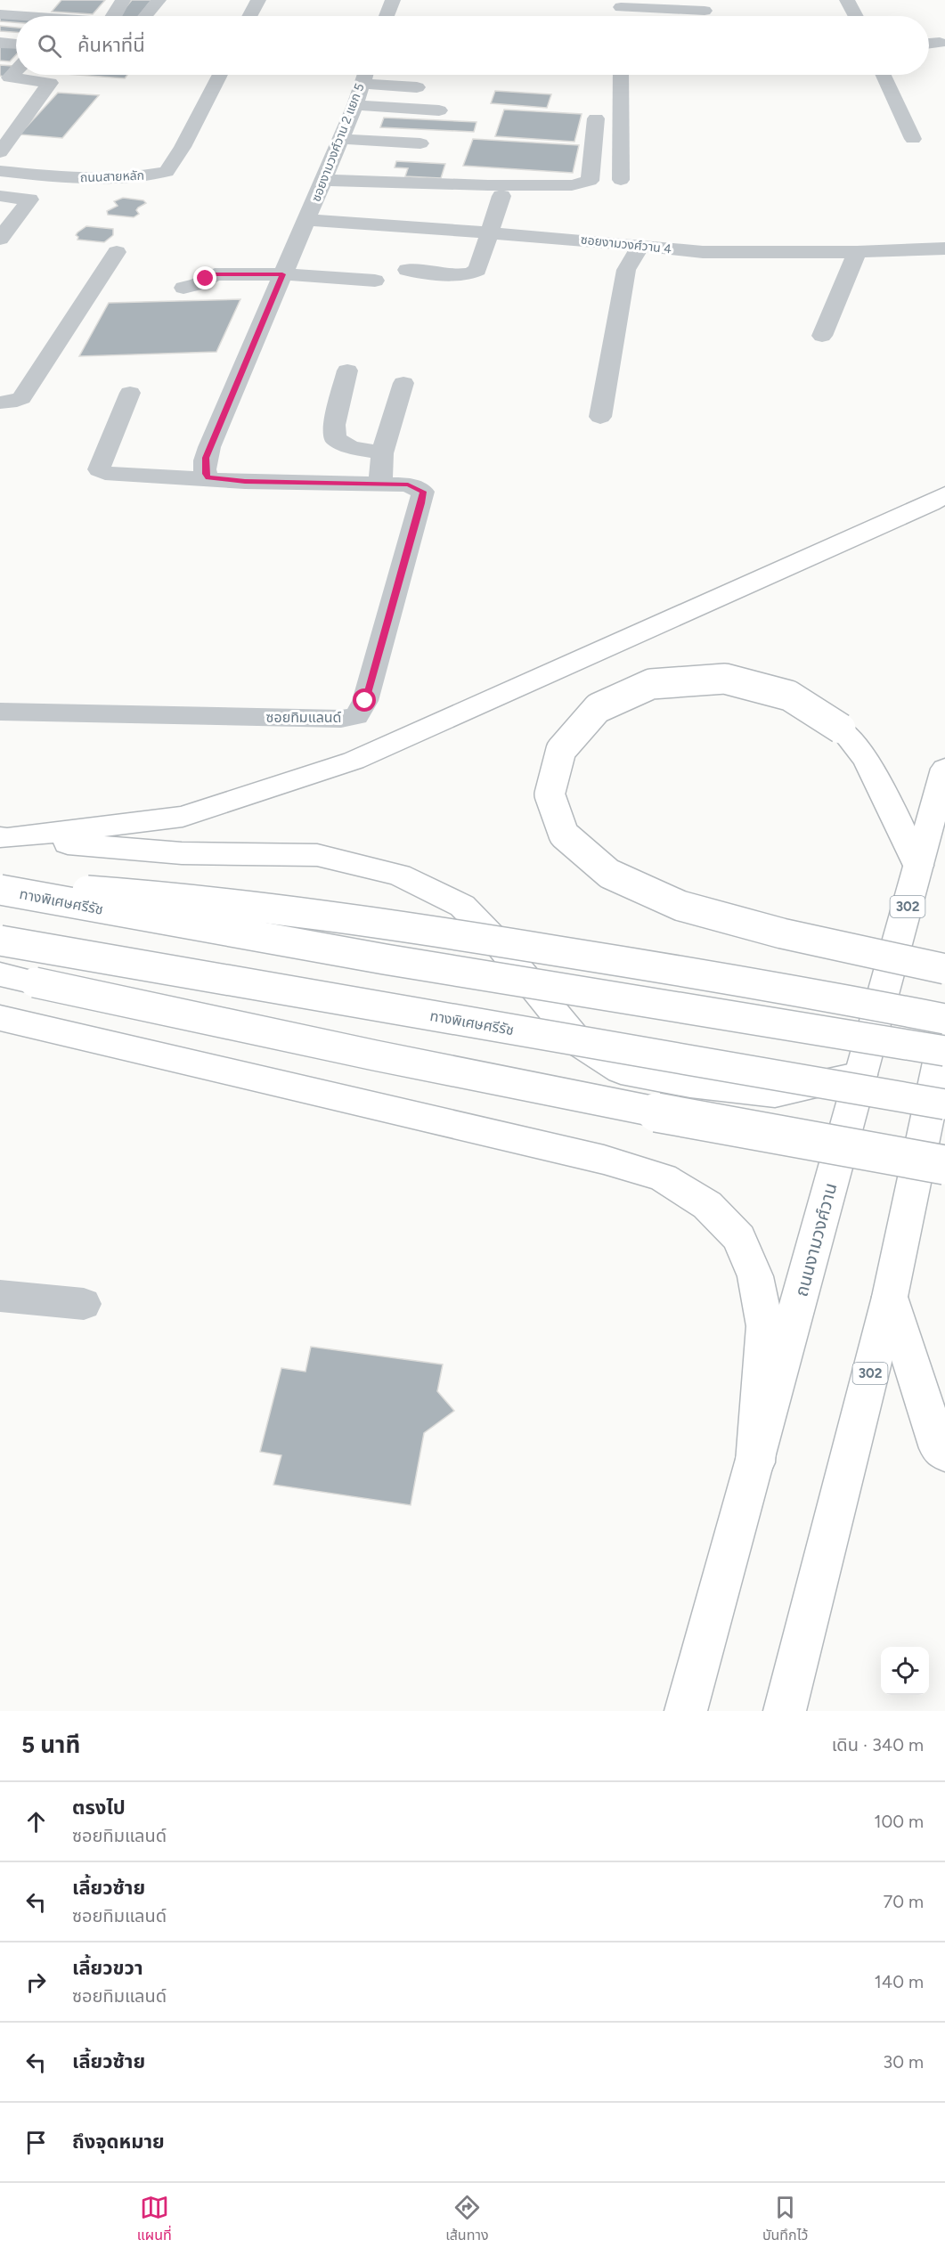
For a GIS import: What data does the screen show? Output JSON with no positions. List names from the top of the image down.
{
  "streets": {
    "main road": ["ทางพิเศษศรีรัช", "302", "ถนนงามวงศ์วาน"],
    "street": [
      "ซอยงามวงศ์วาน 2 แยก 5",
      "ถนนสายหลัก",
      "ซอยงามวงศ์วาน 4",
      "ซอยทิมแลนด์"
    ]
  },
  "crossings": [
    ["ซอยงามวงศ์วาน 2 แยก 5", "ซอยงามวงศ์วาน 4"]
  ],
  "page": {
    "search": "ค้นหาที่นี่",
    "heading": ["5 นาที", "เดิน · 340 m"],
    "list": [
      ["ตรงไป", "ซอยทิมแลนด์", "100 m"],
      ["เลี้ยวซ้าย", "ซอยทิมแลนด์", "70 m"],
      ["เลี้ยวขวา", "ซอยทิมแลนด์", "140 m"],
      ["เลี้ยวซ้าย", "30 m"],
      "ถึงจุดหมาย"
    ],
    "nav": ["แผนที่", "เส้นทาง", "บันทึกไว้"]
  }
}
